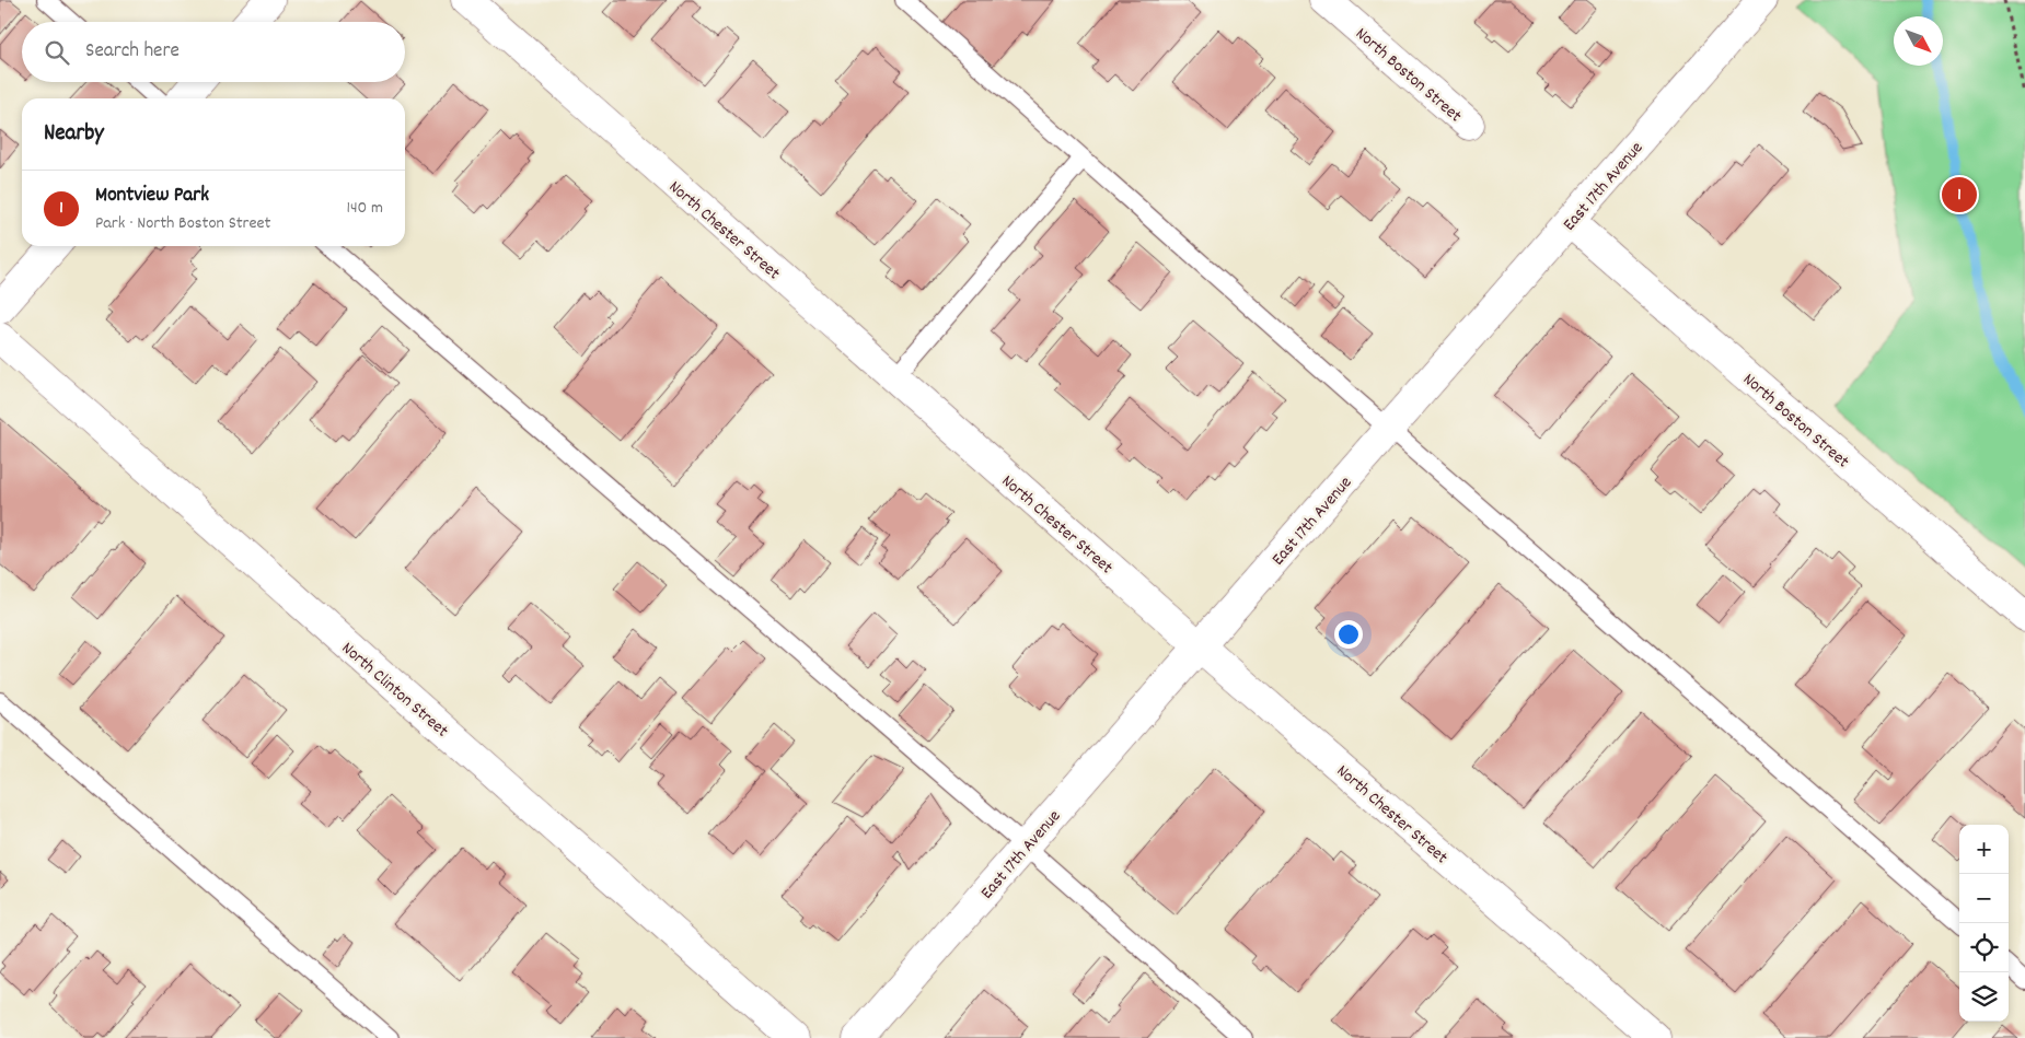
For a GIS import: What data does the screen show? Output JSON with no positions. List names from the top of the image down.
{
  "streets": {
    "street": [
      "North Boston Street",
      "East 17th Avenue",
      "North Chester Street",
      "North Clinton Street"
    ]
  },
  "crossings": [
    ["North Boston Street", "East 17th Avenue"],
    ["East 17th Avenue", "North Chester Street"]
  ],
  "north": "bottom right",
  "page": {
    "search": "Search here",
    "heading": "Nearby",
    "list": [
      {
        "mark": "1",
        "name": "Montview Park",
        "note": "Park · North Boston Street",
        "value": "140 m"
      }
    ],
    "pins": "1",
    "map_buttons": ["+", "−"]
  }
}
